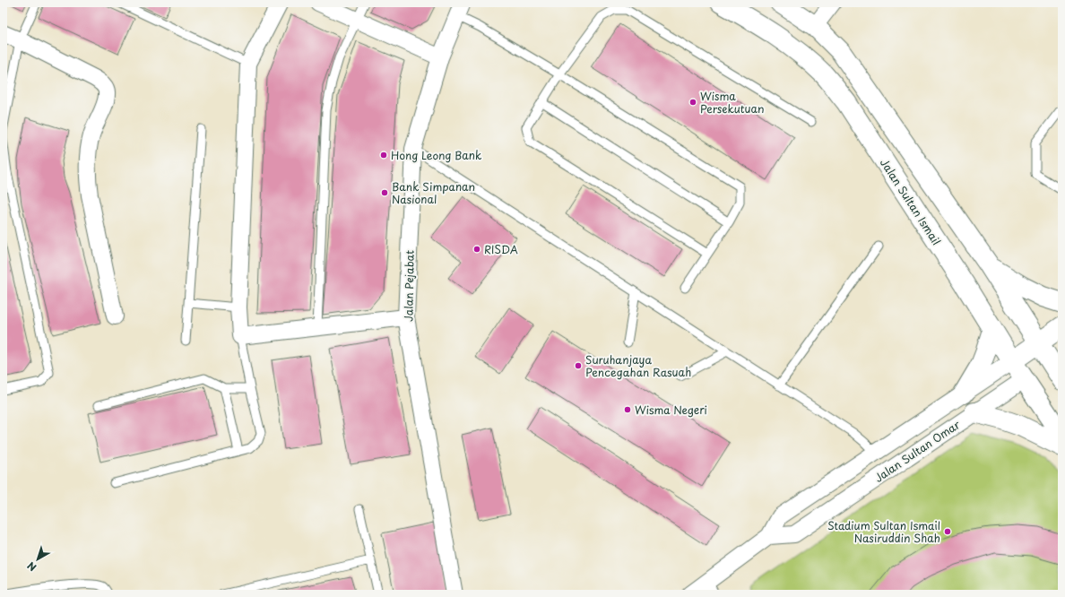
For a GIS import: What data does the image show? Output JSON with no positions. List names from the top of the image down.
{
  "streets": {
    "main road": ["Jalan Sultan Ismail", "Jalan Sultan Omar"],
    "street": ["Jalan Pejabat"]
  },
  "crossings": [
    ["Jalan Sultan Ismail", "Jalan Sultan Omar"]
  ],
  "places": [
    "Wisma Persekutuan",
    "Hong Leong Bank",
    "Bank Simpanan Nasional",
    "RISDA",
    "Suruhanjaya Pencegahan Rasuah",
    "Wisma Negeri",
    "Stadium Sultan Ismail Nasiruddin Shah"
  ],
  "north": "bottom left"
}
